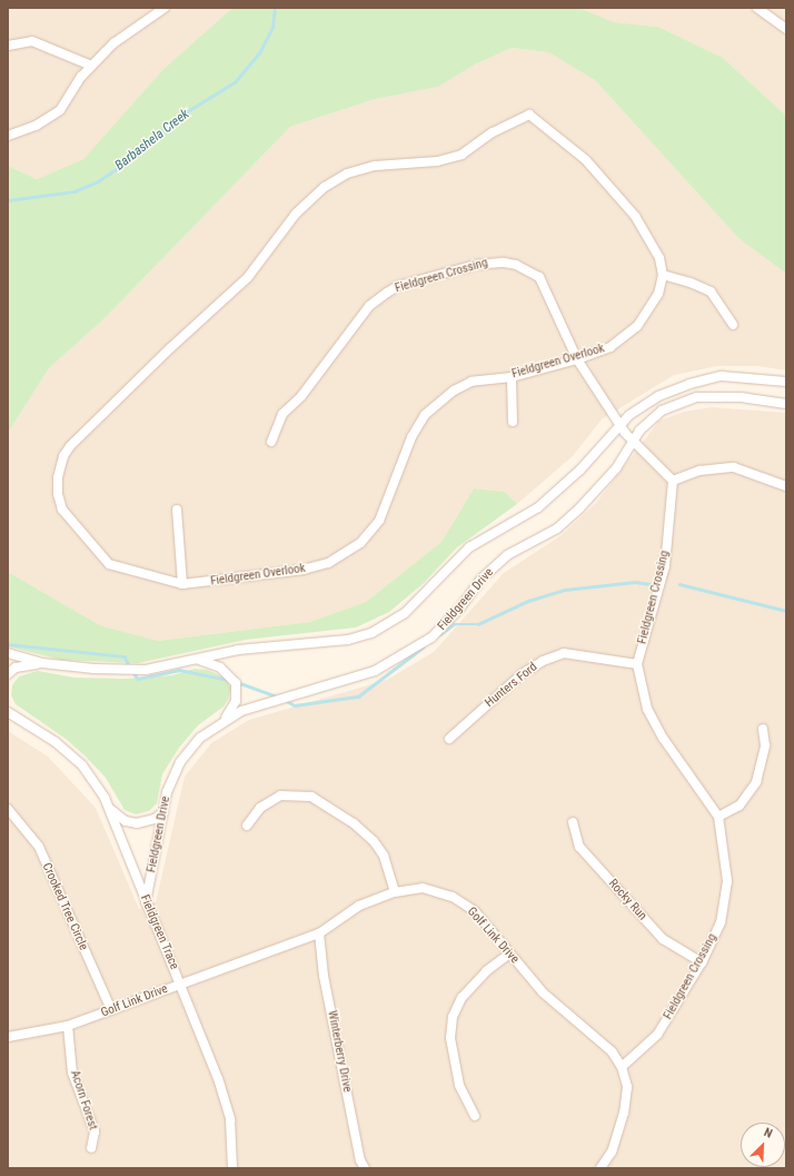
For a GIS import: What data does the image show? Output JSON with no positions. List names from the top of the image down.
{
  "streets": {
    "street": [
      "Fieldgreen Crossing",
      "Fieldgreen Overlook",
      "Fieldgreen Drive",
      "Hunters Ford",
      "Rocky Run",
      "Crooked Tree Circle",
      "Fieldgreen Trace",
      "Golf Link Drive",
      "Winterberry Drive",
      "Acorn Forest"
    ]
  },
  "crossings": [
    ["Fieldgreen Crossing", "Fieldgreen Overlook"],
    ["Fieldgreen Crossing", "Fieldgreen Drive"],
    ["Fieldgreen Crossing", "Hunters Ford"],
    ["Fieldgreen Crossing", "Rocky Run"],
    ["Fieldgreen Crossing", "Golf Link Drive"],
    ["Fieldgreen Drive", "Fieldgreen Trace"],
    ["Crooked Tree Circle", "Golf Link Drive"],
    ["Fieldgreen Trace", "Golf Link Drive"],
    ["Golf Link Drive", "Winterberry Drive"],
    ["Golf Link Drive", "Acorn Forest"]
  ],
  "water": ["Barbashela Creek"],
  "north": "top right"
}
